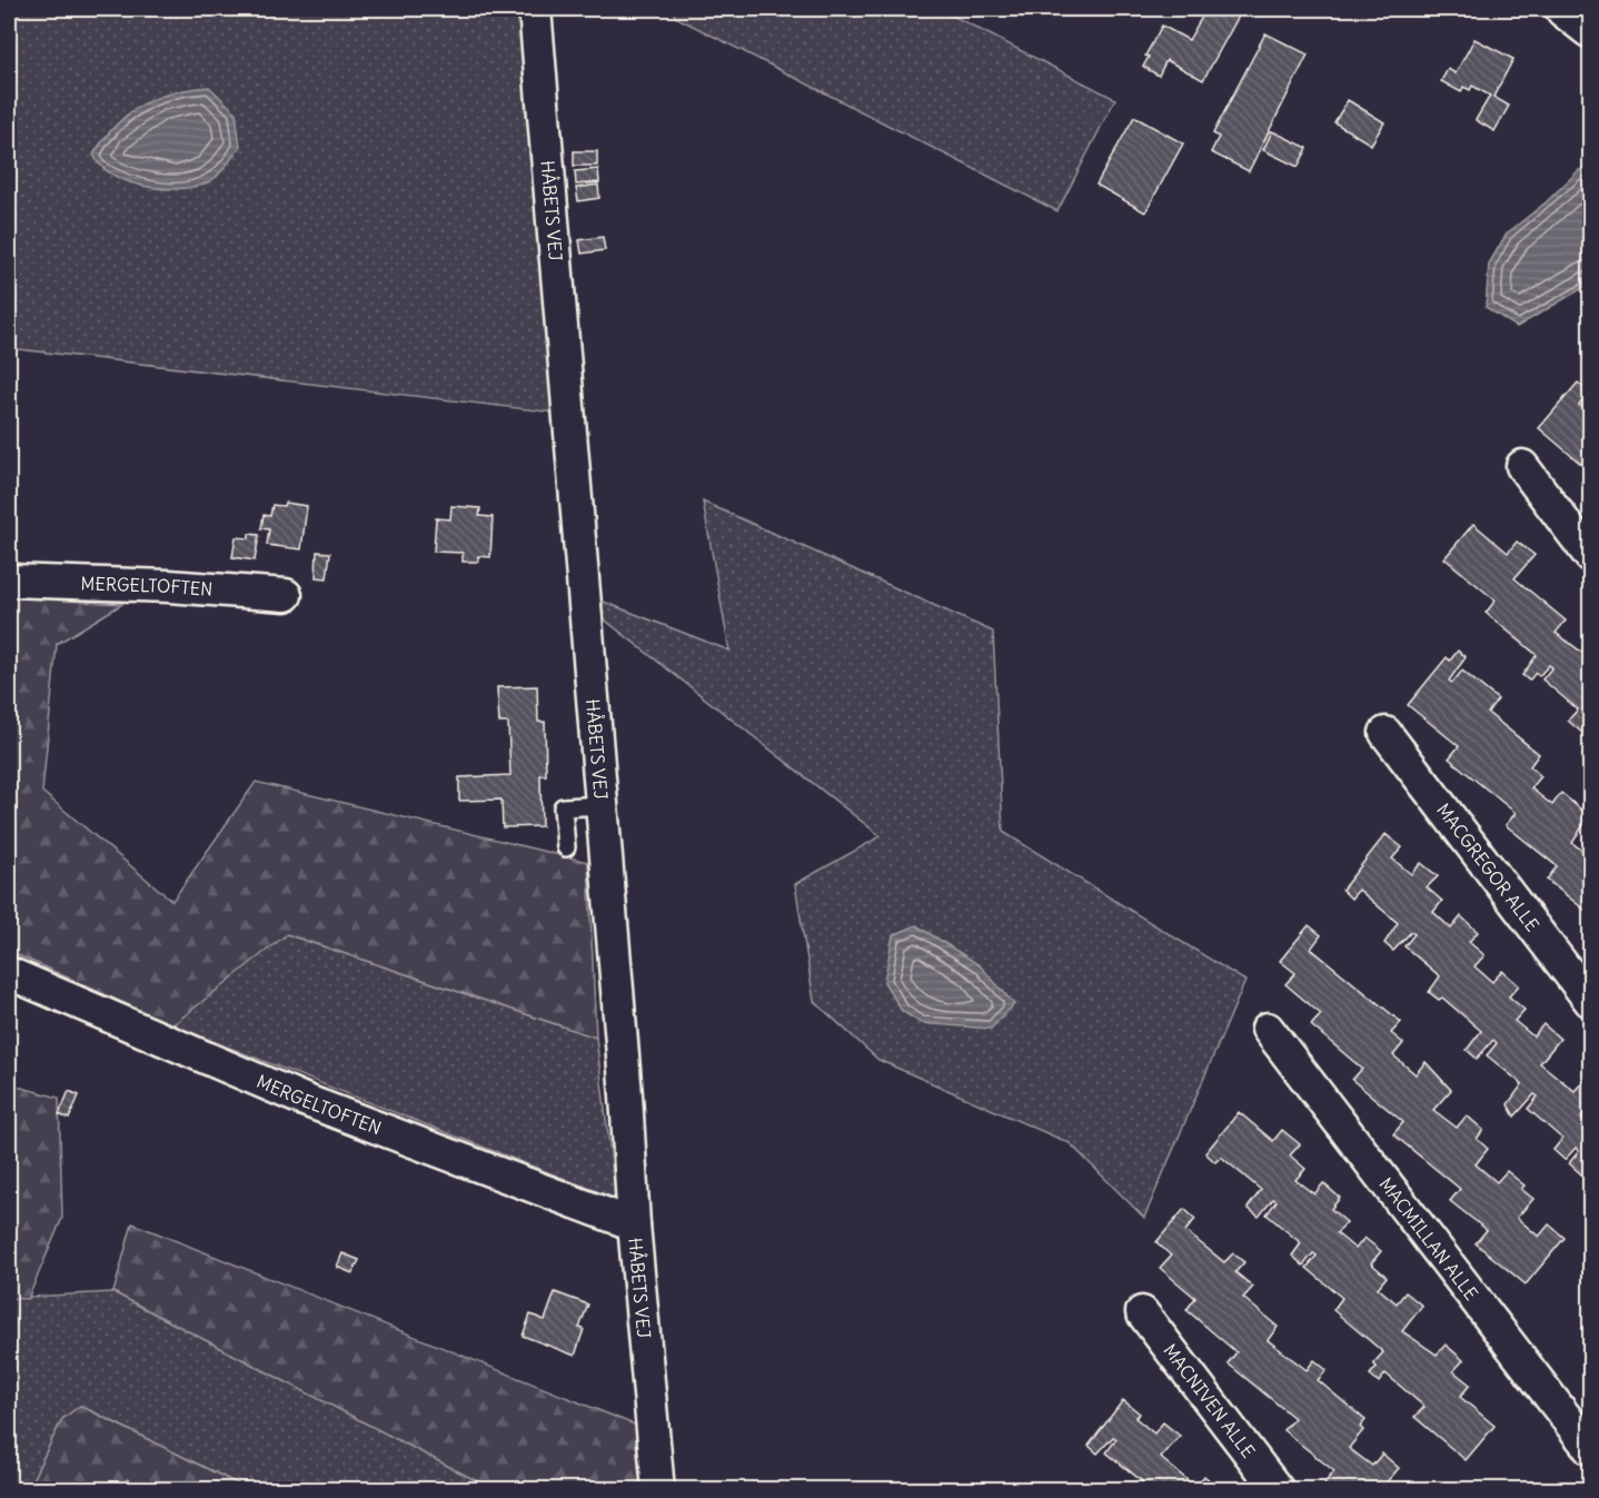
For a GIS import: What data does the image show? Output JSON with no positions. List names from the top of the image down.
{
  "streets": {
    "street": [
      "HÅBETS VEJ",
      "MERGELTOFTEN",
      "MACGREGOR ALLE",
      "MACMILLAN ALLE",
      "MACNIVEN ALLE"
    ]
  },
  "crossings": [
    ["HÅBETS VEJ", "MERGELTOFTEN"]
  ]
}
